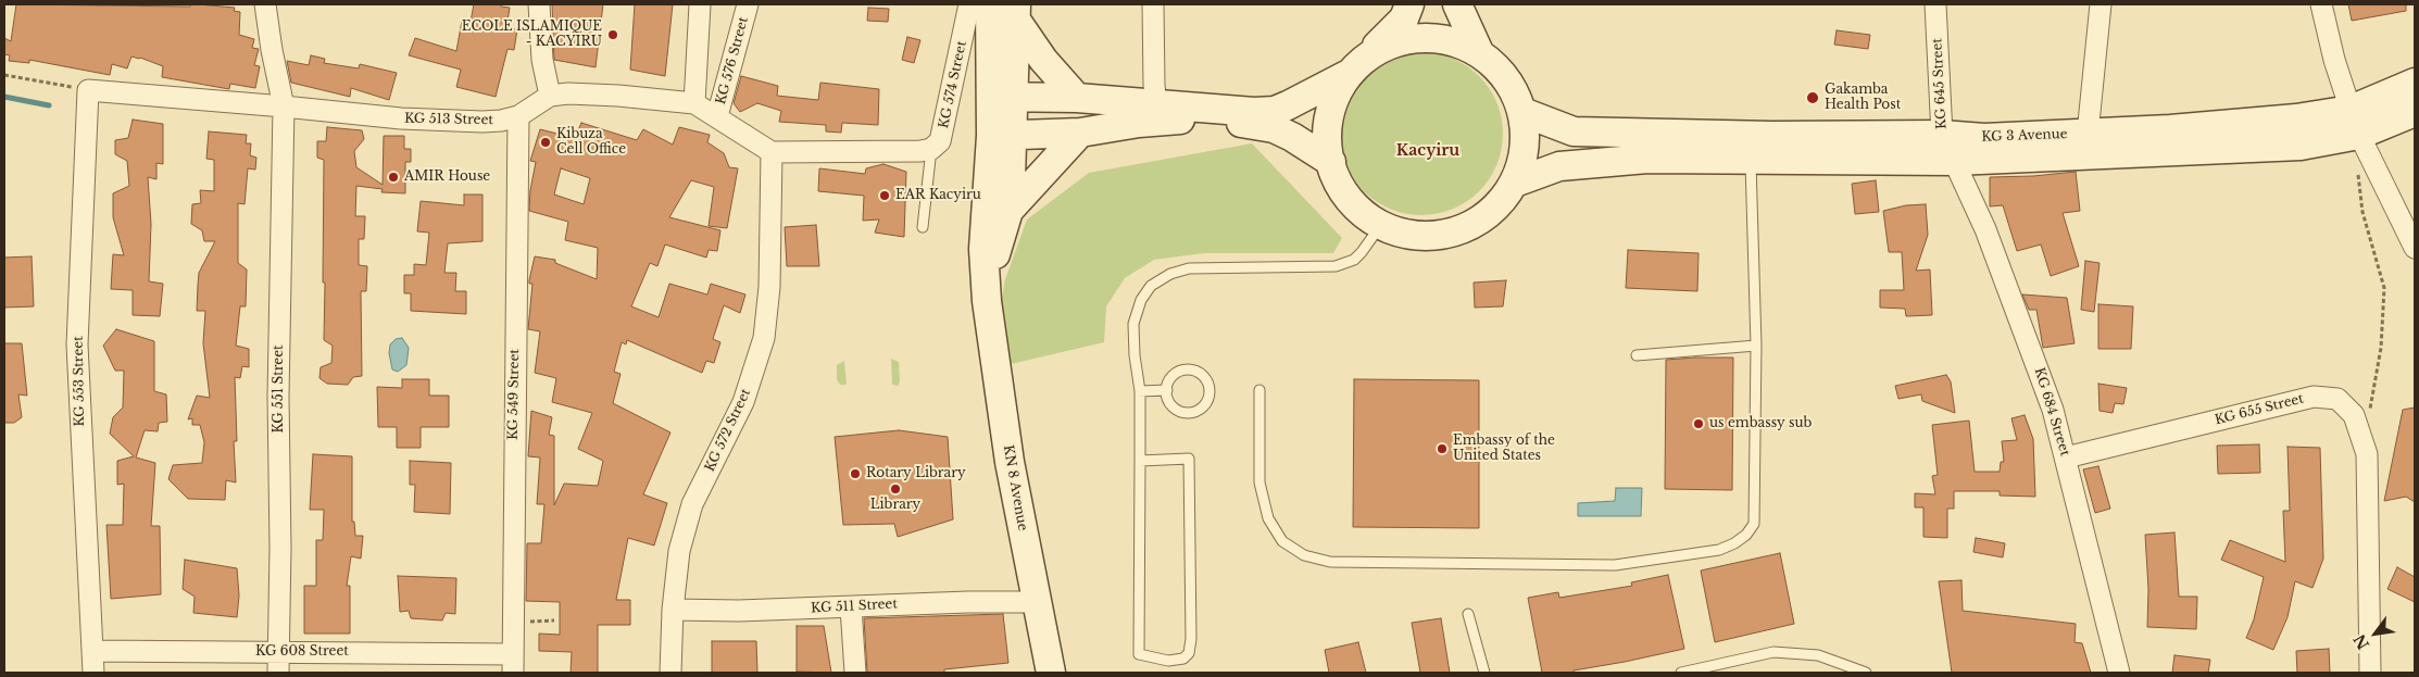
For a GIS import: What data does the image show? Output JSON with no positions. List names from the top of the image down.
{
  "streets": {
    "main road": ["KG 574 Street", "KG 3 Avenue", "KN 8 Avenue"],
    "street": [
      "KG 576 Street",
      "KG 645 Street",
      "KG 513 Street",
      "KG 553 Street",
      "KG 551 Street",
      "KG 549 Street",
      "KG 655 Street",
      "KG 684 Street",
      "KG 572 Street",
      "KG 511 Street",
      "KG 608 Street"
    ]
  },
  "crossings": [
    ["KG 576 Street", "KG 513 Street"],
    ["KG 645 Street", "KG 3 Avenue"],
    ["KG 645 Street", "KG 684 Street"],
    ["KG 513 Street", "KG 553 Street"],
    ["KG 513 Street", "KG 551 Street"],
    ["KG 513 Street", "KG 549 Street"],
    ["KG 513 Street", "KG 572 Street"],
    ["KG 3 Avenue", "KG 684 Street"],
    ["KG 553 Street", "KG 608 Street"],
    ["KG 551 Street", "KG 608 Street"],
    ["KG 549 Street", "KG 608 Street"],
    ["KG 655 Street", "KG 684 Street"],
    ["KG 572 Street", "KG 511 Street"],
    ["KN 8 Avenue", "KG 511 Street"]
  ],
  "districts": ["Kacyiru"],
  "places": [
    "ECOLE ISLAMIQUE - KACYIRU",
    "Gakamba Health Post",
    "Kibuza Cell Office",
    "AMIR House",
    "EAR Kacyiru",
    "us embassy sub",
    "Embassy of the United States",
    "Rotary Library",
    "Library"
  ],
  "north": "bottom left"
}
